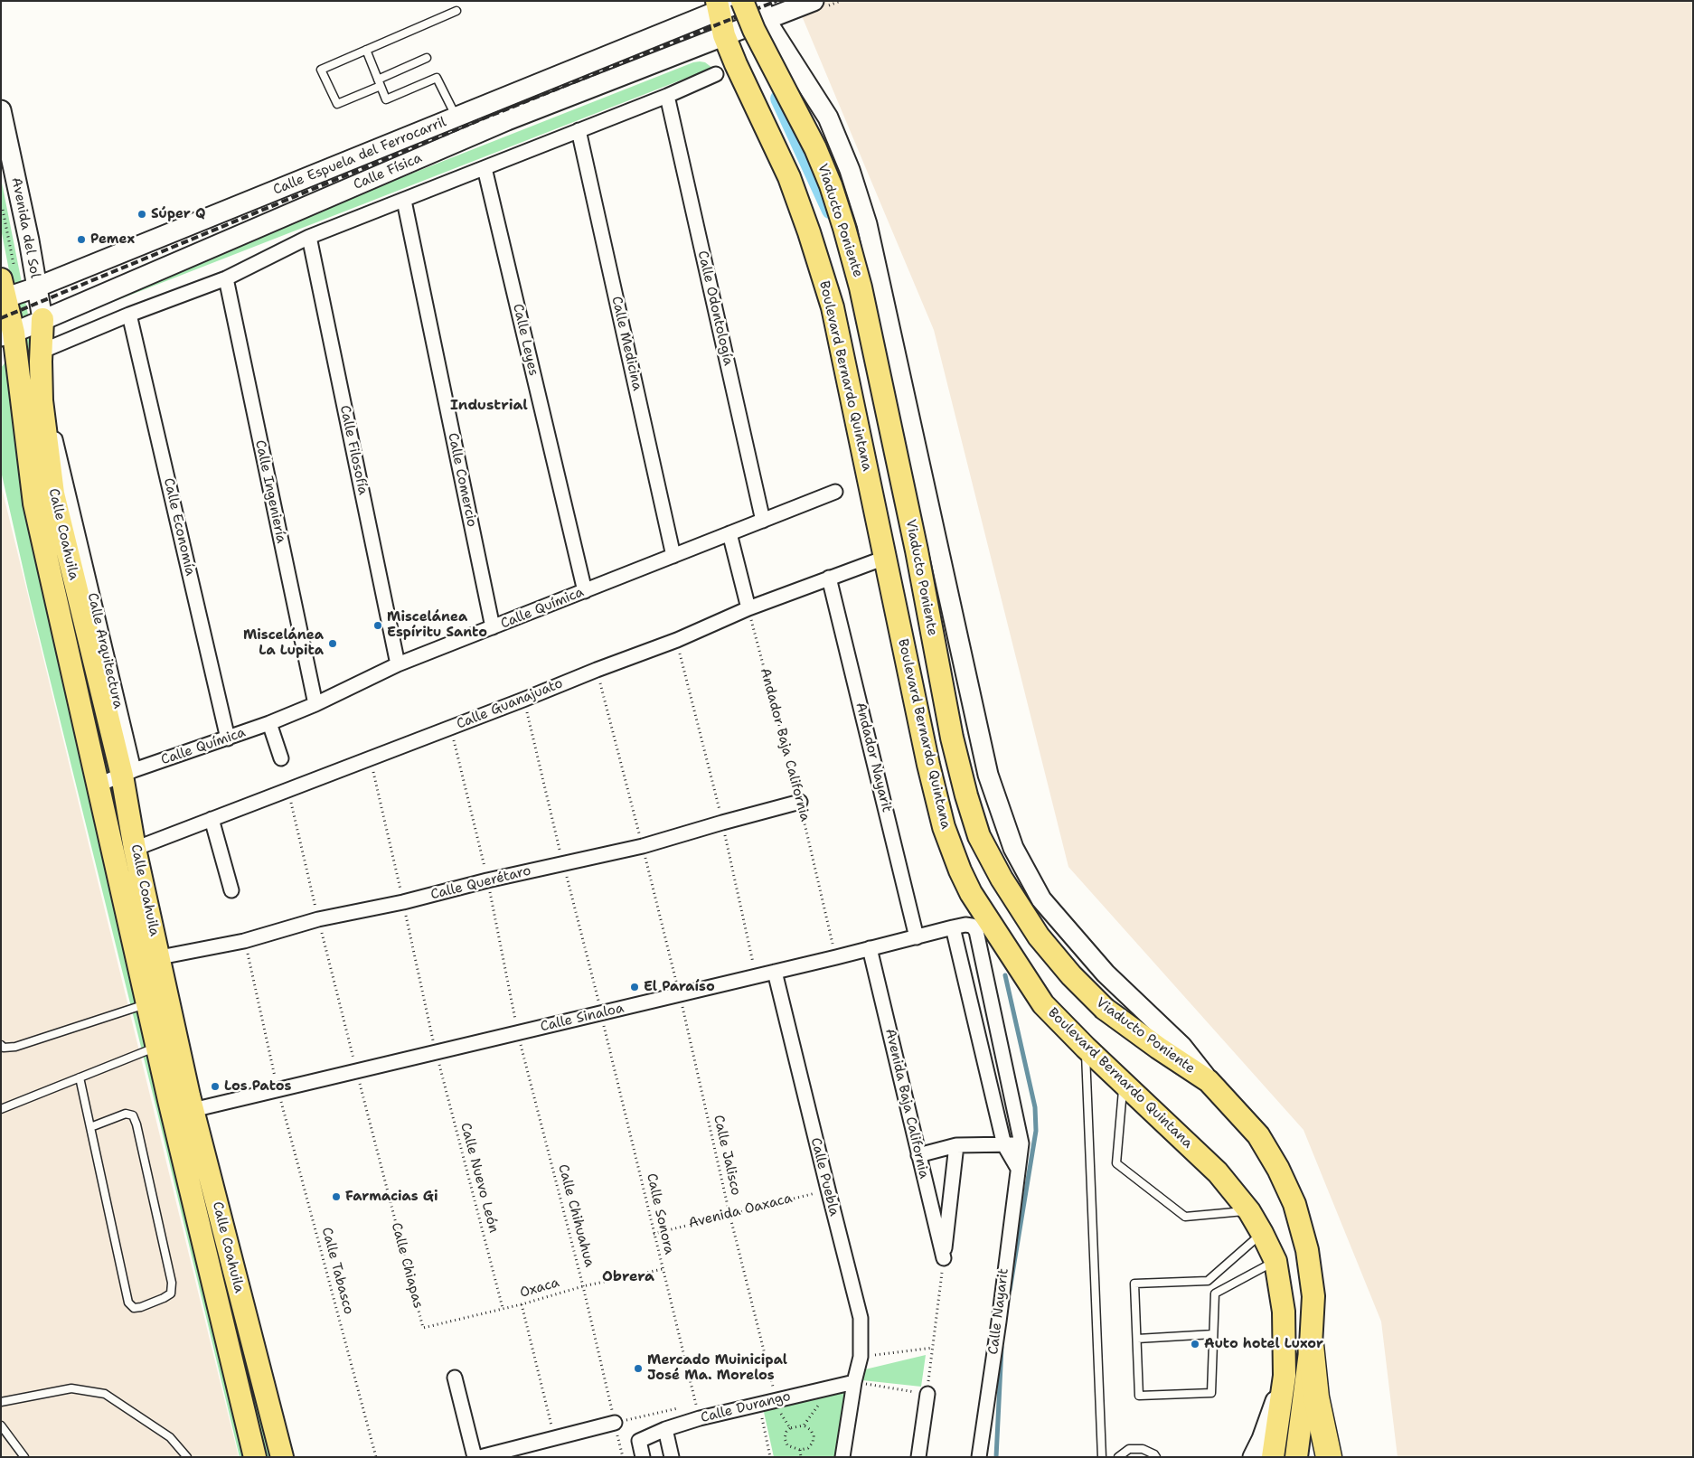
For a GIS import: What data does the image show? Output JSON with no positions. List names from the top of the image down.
{
  "streets": {
    "main road": ["Viaducto Poniente", "Boulevard Bernardo Quintana", "Calle Coahuila"],
    "street": [
      "Calle Espuela del Ferrocarril",
      "Calle Física",
      "Avenida del Sol",
      "Calle Odontología",
      "Calle Leyes",
      "Calle Medicina",
      "Calle Filosofía",
      "Calle Comercio",
      "Calle Ingeniería",
      "Calle Economía",
      "Calle Química",
      "Calle Guanajuato",
      "Andador Nayarit",
      "Calle Querétaro",
      "Calle Sinaloa",
      "Avenida Baja California",
      "Calle Puebla",
      "Calle Nayarit",
      "Calle Durango"
    ],
    "path": [
      "Andador Baja California",
      "Calle Jalisco",
      "Calle Nuevo León",
      "Avenida Oaxaca",
      "Calle Sonora",
      "Calle Chihuahua",
      "Calle Chiapas",
      "Calle Tabasco",
      "Oxaca"
    ]
  },
  "crossings": [
    ["Calle Espuela del Ferrocarril", "Avenida del Sol"],
    ["Calle Espuela del Ferrocarril", "Boulevard Bernardo Quintana"],
    ["Calle Física", "Avenida del Sol"],
    ["Calle Física", "Boulevard Bernardo Quintana"],
    ["Calle Física", "Calle Coahuila"],
    ["Avenida del Sol", "Calle Coahuila"],
    ["Calle Odontología", "Calle Química"],
    ["Calle Leyes", "Calle Química"],
    ["Calle Medicina", "Calle Química"],
    ["Boulevard Bernardo Quintana", "Calle Guanajuato"],
    ["Calle Filosofía", "Calle Química"],
    ["Calle Comercio", "Calle Química"],
    ["Calle Ingeniería", "Calle Química"],
    ["Calle Economía", "Calle Química"],
    ["Calle Coahuila", "Calle Química"],
    ["Calle Coahuila", "Calle Guanajuato"],
    ["Calle Coahuila", "Calle Querétaro"],
    ["Calle Coahuila", "Calle Sinaloa"],
    ["Calle Guanajuato", "Andador Baja California"],
    ["Calle Guanajuato", "Andador Nayarit"],
    ["Andador Baja California", "Calle Querétaro"],
    ["Andador Baja California", "Calle Sinaloa"],
    ["Andador Nayarit", "Calle Sinaloa"],
    ["Calle Querétaro", "Calle Tabasco"],
    ["Calle Sinaloa", "Avenida Baja California"],
    ["Calle Sinaloa", "Calle Jalisco"],
    ["Calle Sinaloa", "Calle Puebla"],
    ["Calle Sinaloa", "Calle Nuevo León"],
    ["Calle Sinaloa", "Calle Sonora"],
    ["Calle Sinaloa", "Calle Chihuahua"],
    ["Calle Sinaloa", "Calle Chiapas"],
    ["Calle Sinaloa", "Calle Tabasco"],
    ["Calle Sinaloa", "Calle Nayarit"],
    ["Calle Jalisco", "Avenida Oaxaca"],
    ["Calle Jalisco", "Calle Durango"],
    ["Calle Puebla", "Avenida Oaxaca"],
    ["Calle Puebla", "Calle Durango"],
    ["Calle Nuevo León", "Oxaca"],
    ["Avenida Oaxaca", "Calle Sonora"],
    ["Calle Sonora", "Oxaca"],
    ["Calle Sonora", "Calle Durango"],
    ["Calle Chihuahua", "Oxaca"],
    ["Calle Chiapas", "Oxaca"]
  ],
  "districts": ["Industrial", "Obrera"],
  "places": [
    "Súper Q",
    "Pemex",
    "Miscelánea Espíritu Santo",
    "Miscelánea La Lupita",
    "El Paraíso",
    "Los Patos",
    "Farmacias Gi",
    "Auto hotel Luxor",
    "Mercado Muinicipal José Ma. Morelos"
  ]
}
